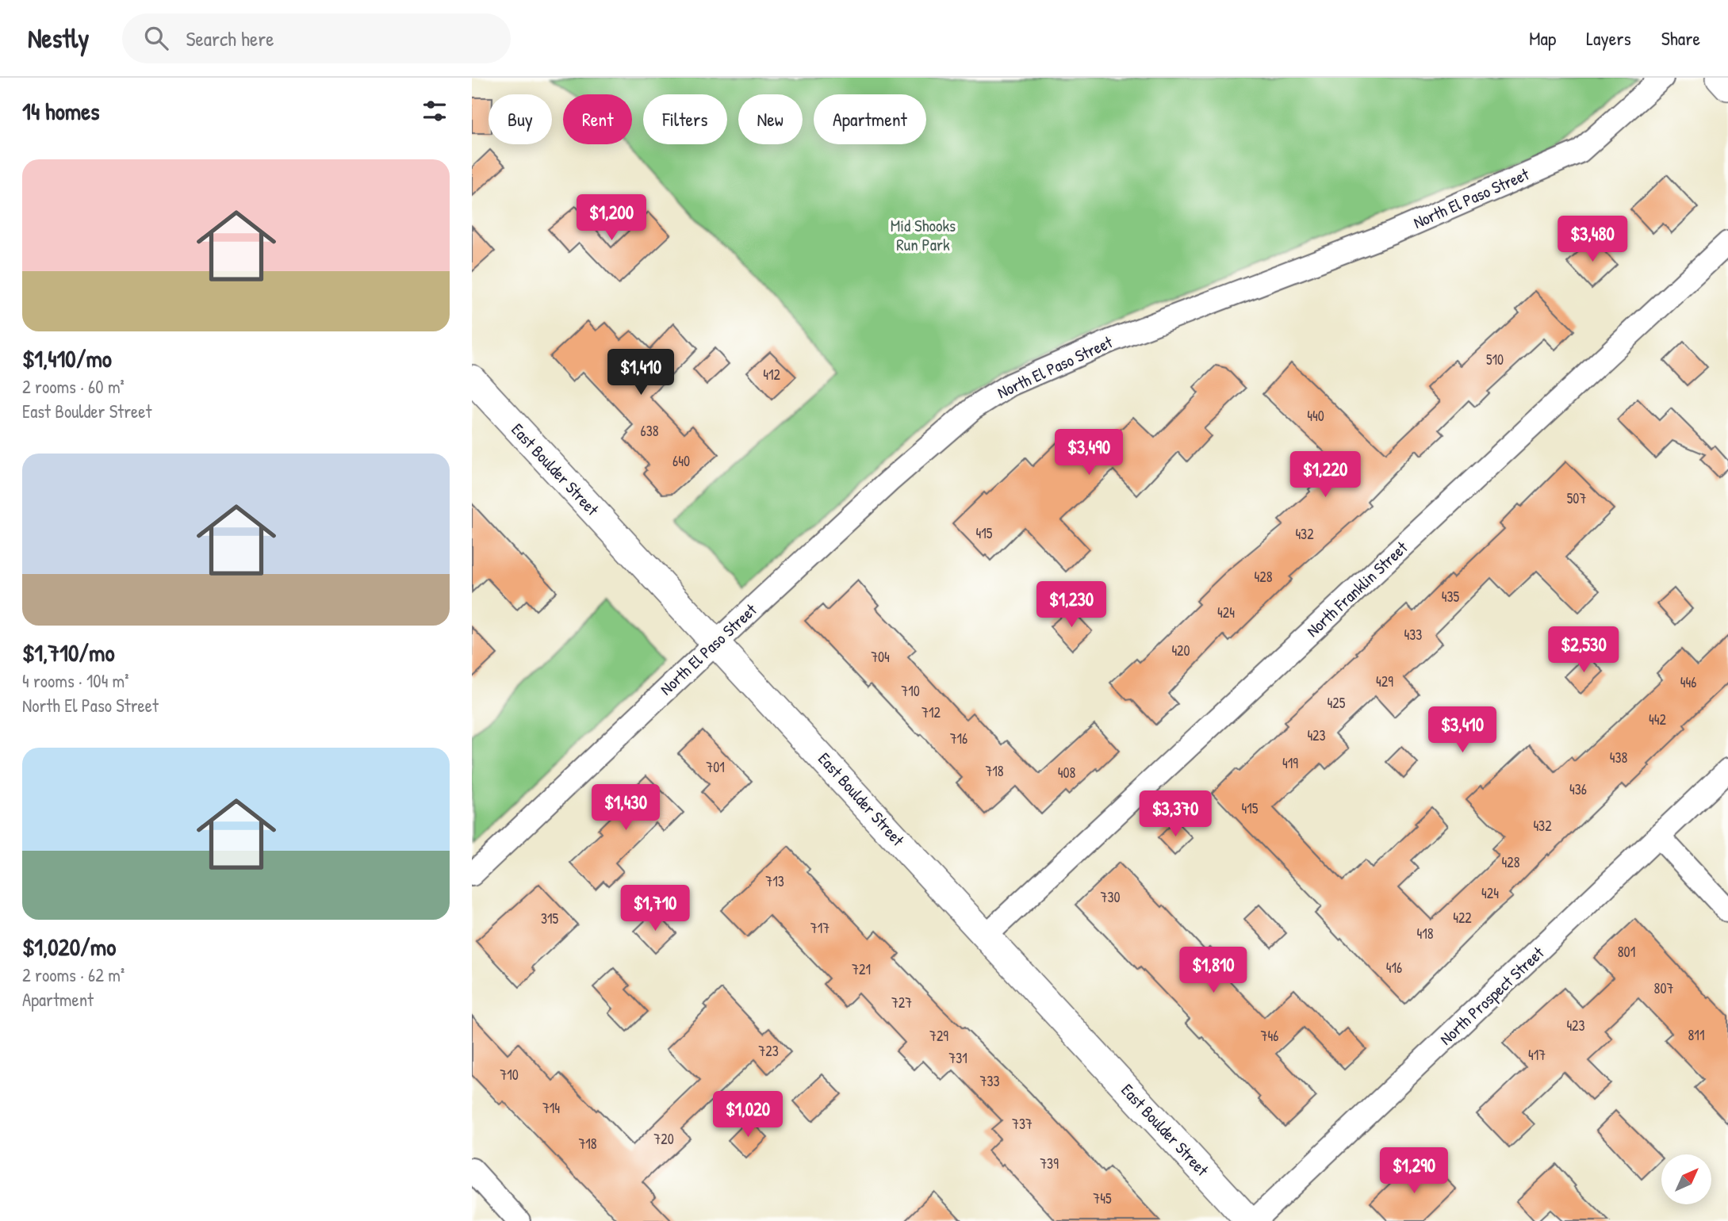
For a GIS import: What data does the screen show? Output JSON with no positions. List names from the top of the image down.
{
  "streets": {
    "street": [
      "North El Paso Street",
      "East Boulder Street",
      "North Franklin Street",
      "North Prospect Street"
    ]
  },
  "crossings": [
    ["North El Paso Street", "East Boulder Street"],
    ["East Boulder Street", "North Franklin Street"]
  ],
  "parks": ["Mid Shooks Run Park"],
  "house_numbers": [
    "510",
    "412",
    "440",
    "638",
    "640",
    "507",
    "415",
    "432",
    "428",
    "435",
    "424",
    "433",
    "420",
    "704",
    "429",
    "446",
    "710",
    "425",
    "712",
    "442",
    "423",
    "716",
    "438",
    "419",
    "701",
    "718",
    "408",
    "436",
    "415",
    "432",
    "428",
    "713",
    "424",
    "730",
    "422",
    "315",
    "717",
    "418",
    "801",
    "416",
    "721",
    "807",
    "727",
    "423",
    "811",
    "729",
    "746",
    "723",
    "417",
    "731",
    "710",
    "733",
    "714",
    "737",
    "720",
    "718",
    "739",
    "745"
  ],
  "north": "top right",
  "page": {
    "header": "Nestly",
    "search": "Search here",
    "nav": ["Map", "Layers", "Share"],
    "heading": "14 homes",
    "chip": [
      "Buy",
      "Rent",
      "Filters",
      "New",
      "Apartment"
    ],
    "list": [
      {
        "name": "$1,410/mo",
        "note": "2 rooms · 60 m² · East Boulder Street"
      },
      {
        "name": "$1,710/mo",
        "note": "4 rooms · 104 m² · North El Paso Street"
      },
      {
        "name": "$1,020/mo",
        "note": "2 rooms · 62 m² · Apartment"
      }
    ],
    "price": [
      "$1,200",
      "$3,480",
      "$1,410",
      "$3,490",
      "$1,220",
      "$1,230",
      "$2,530",
      "$3,410",
      "$1,430",
      "$3,370",
      "$1,710",
      "$1,810",
      "$1,020",
      "$1,290"
    ]
  }
}
